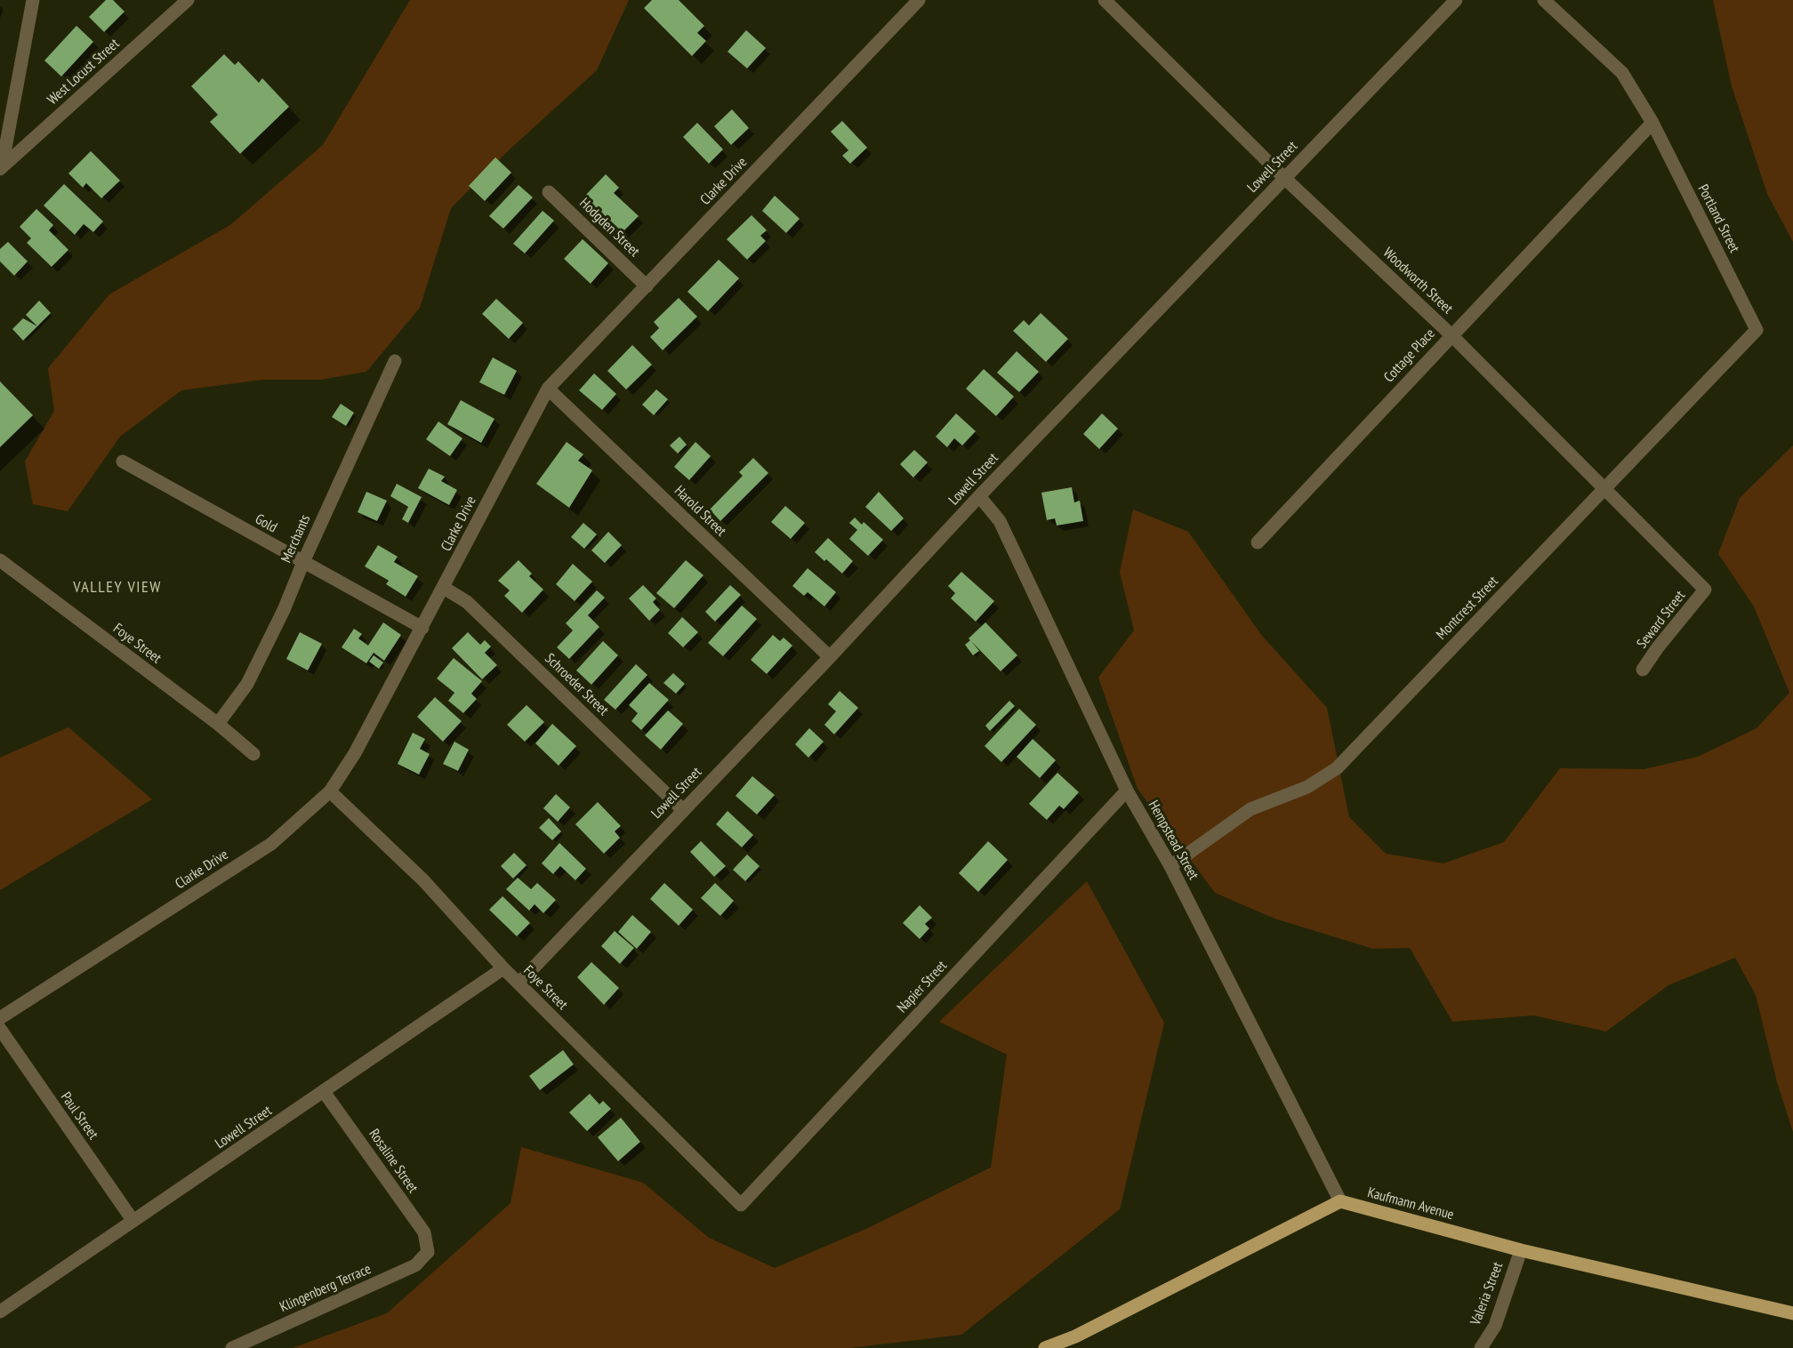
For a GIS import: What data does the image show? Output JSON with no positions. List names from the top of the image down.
{
  "streets": {
    "main road": ["Kaufmann Avenue"],
    "street": [
      "West Locust Street",
      "Lowell Street",
      "Clarke Drive",
      "Portland Street",
      "Hodgden Street",
      "Woodworth Street",
      "Cottage Place",
      "Harold Street",
      "Gold",
      "Merchants",
      "Montcrest Street",
      "Seward Street",
      "Foye Street",
      "Schroeder Street",
      "Hempstead Street",
      "Napier Street",
      "Paul Street",
      "Rosaline Street",
      "Klingenberg Terrace",
      "Valeria Street"
    ]
  },
  "crossings": [
    ["Lowell Street", "Woodworth Street"],
    ["Lowell Street", "Harold Street"],
    ["Lowell Street", "Foye Street"],
    ["Lowell Street", "Schroeder Street"],
    ["Lowell Street", "Hempstead Street"],
    ["Lowell Street", "Paul Street"],
    ["Lowell Street", "Rosaline Street"],
    ["Clarke Drive", "Hodgden Street"],
    ["Clarke Drive", "Harold Street"],
    ["Clarke Drive", "Gold"],
    ["Clarke Drive", "Foye Street"],
    ["Clarke Drive", "Schroeder Street"],
    ["Portland Street", "Cottage Place"],
    ["Portland Street", "Montcrest Street"],
    ["Woodworth Street", "Cottage Place"],
    ["Woodworth Street", "Montcrest Street"],
    ["Woodworth Street", "Seward Street"],
    ["Gold", "Merchants"],
    ["Merchants", "Foye Street"],
    ["Montcrest Street", "Hempstead Street"],
    ["Foye Street", "Napier Street"],
    ["Hempstead Street", "Napier Street"],
    ["Hempstead Street", "Kaufmann Avenue"],
    ["Rosaline Street", "Klingenberg Terrace"],
    ["Kaufmann Avenue", "Valeria Street"]
  ],
  "districts": ["VALLEY VIEW"]
}
